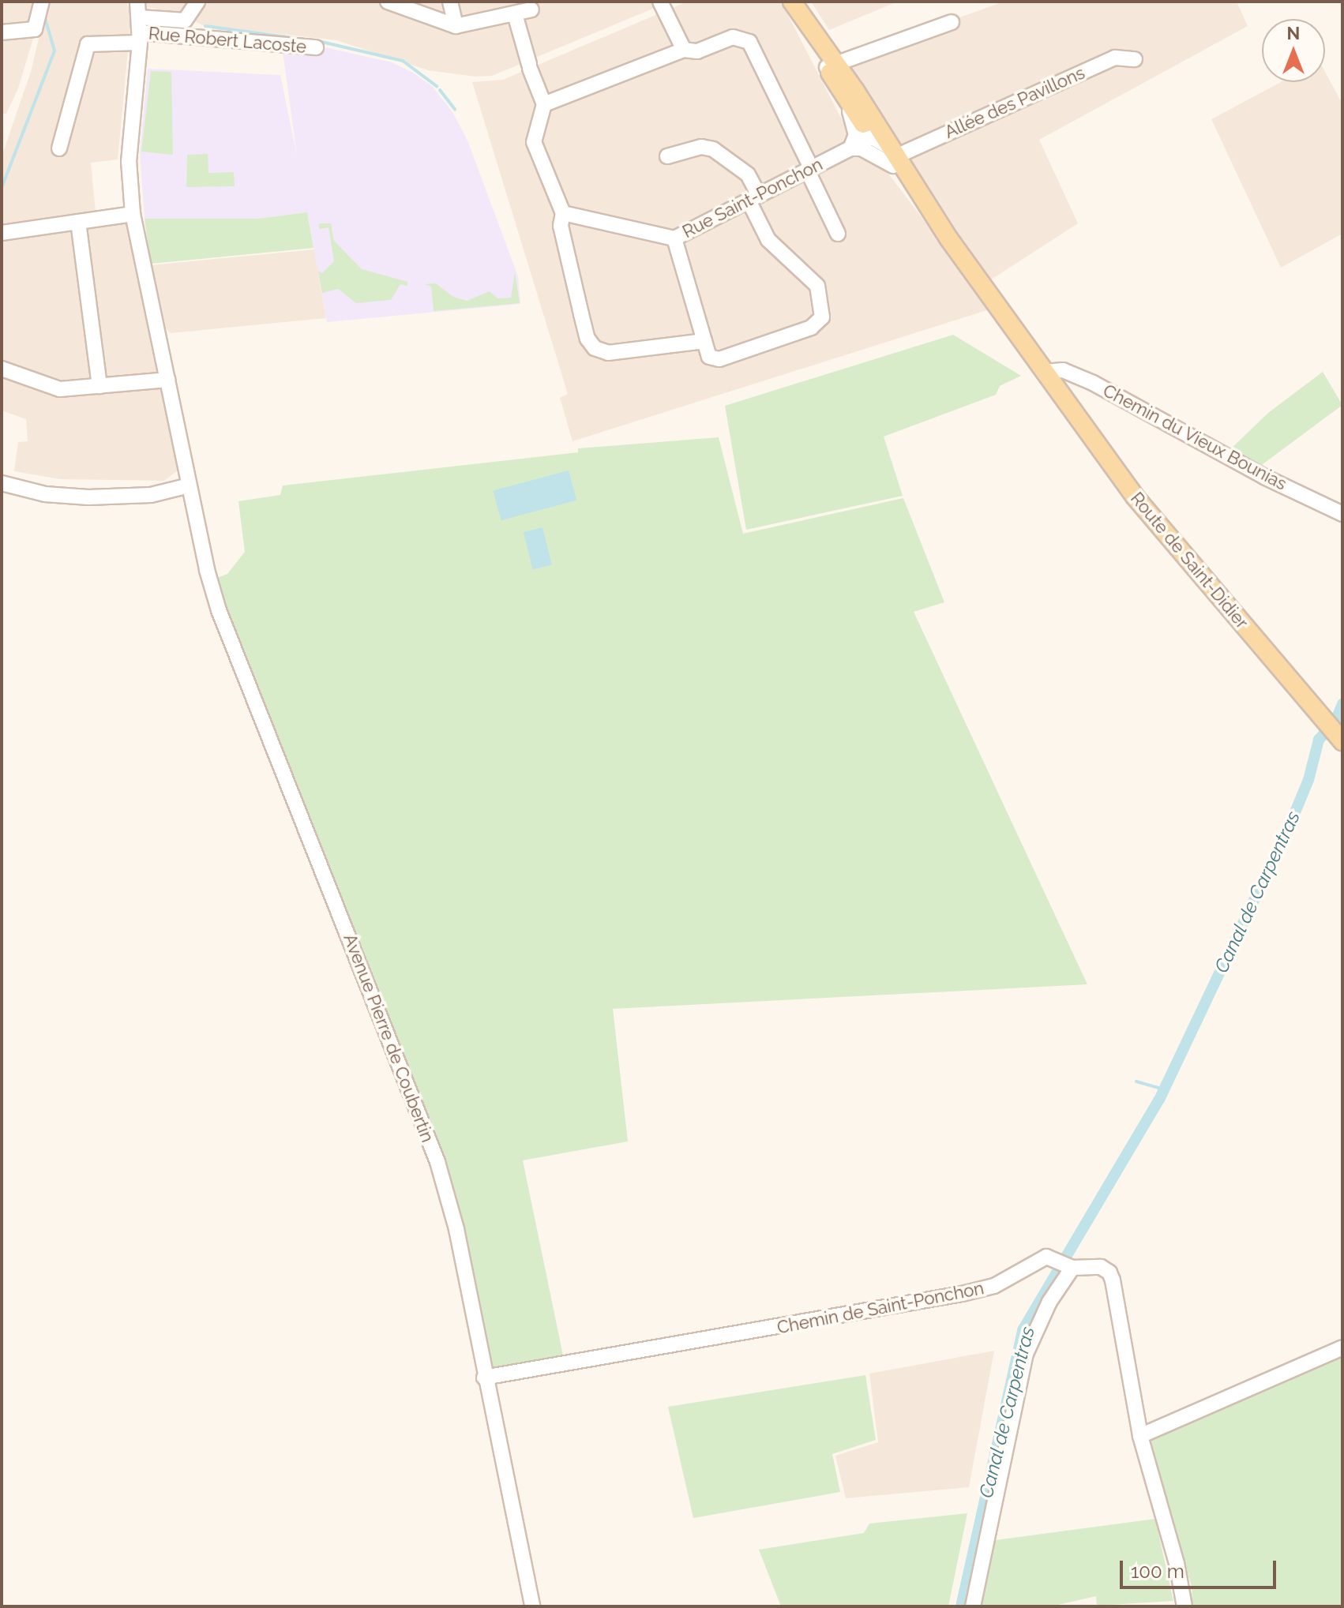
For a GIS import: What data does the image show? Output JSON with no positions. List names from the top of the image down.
{
  "streets": {
    "main road": ["Route de Saint-Didier"],
    "street": [
      "Rue Robert Lacoste",
      "Allée des Pavillons",
      "Rue Saint-Ponchon",
      "Chemin du Vieux Bounias",
      "Avenue Pierre de Coubertin",
      "Chemin de Saint-Ponchon"
    ]
  },
  "crossings": [
    ["Rue Robert Lacoste", "Avenue Pierre de Coubertin"],
    ["Allée des Pavillons", "Route de Saint-Didier"],
    ["Chemin du Vieux Bounias", "Route de Saint-Didier"],
    ["Avenue Pierre de Coubertin", "Chemin de Saint-Ponchon"]
  ],
  "water": ["Canal de Carpentras"],
  "scale_bar": "100 m",
  "north": "top"
}
